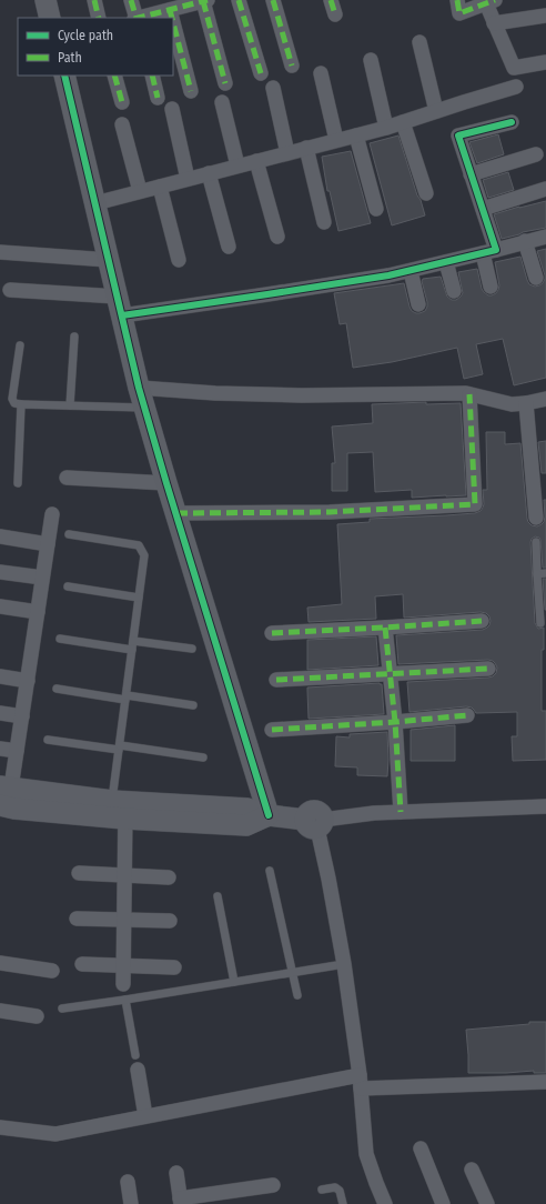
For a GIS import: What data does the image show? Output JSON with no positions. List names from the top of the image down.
{
  "legend": ["Cycle path", "Path"]
}
